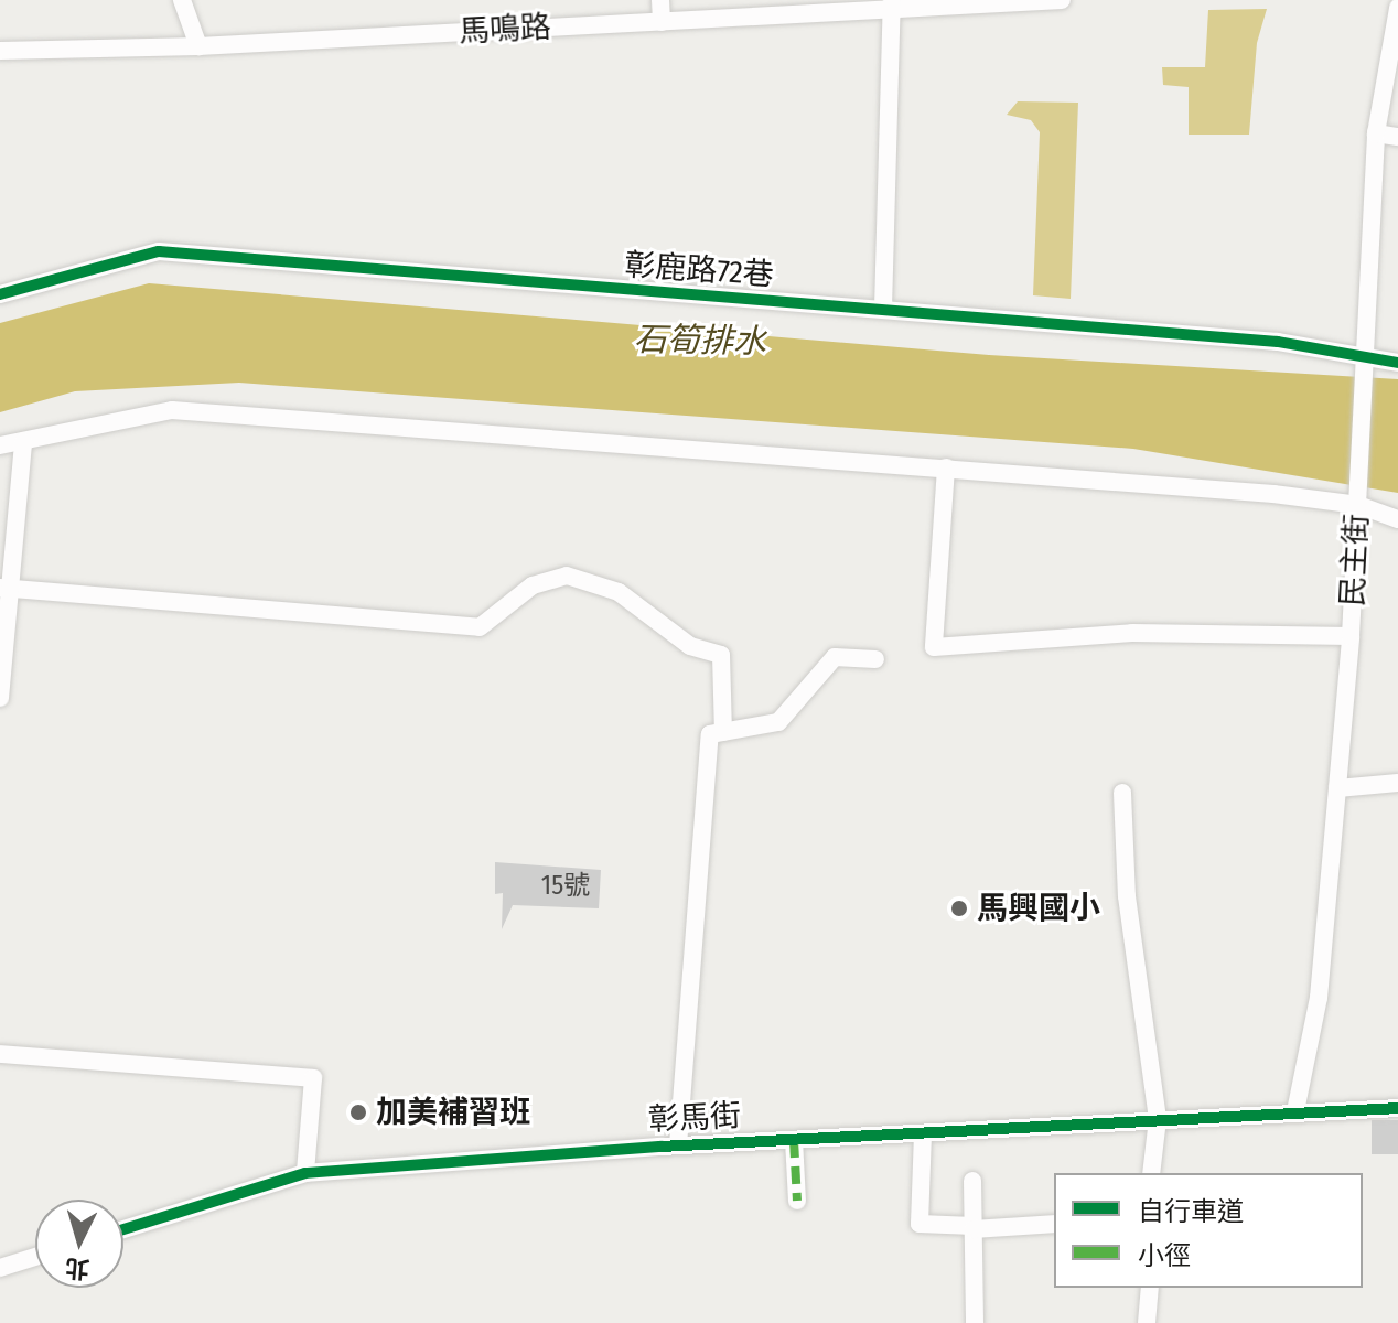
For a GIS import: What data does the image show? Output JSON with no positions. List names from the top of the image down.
{
  "streets": {
    "street": [
      "馬鳴路",
      "彰鹿路72巷",
      "民主街",
      "彰馬街"
    ]
  },
  "crossings": [
    ["彰鹿路72巷", "民主街"],
    ["民主街", "彰馬街"]
  ],
  "water": ["石筍排水"],
  "places": ["馬興國小", "加美補習班"],
  "house_numbers": ["15號"],
  "legend": ["自行車道", "小徑"],
  "north": "bottom"
}
